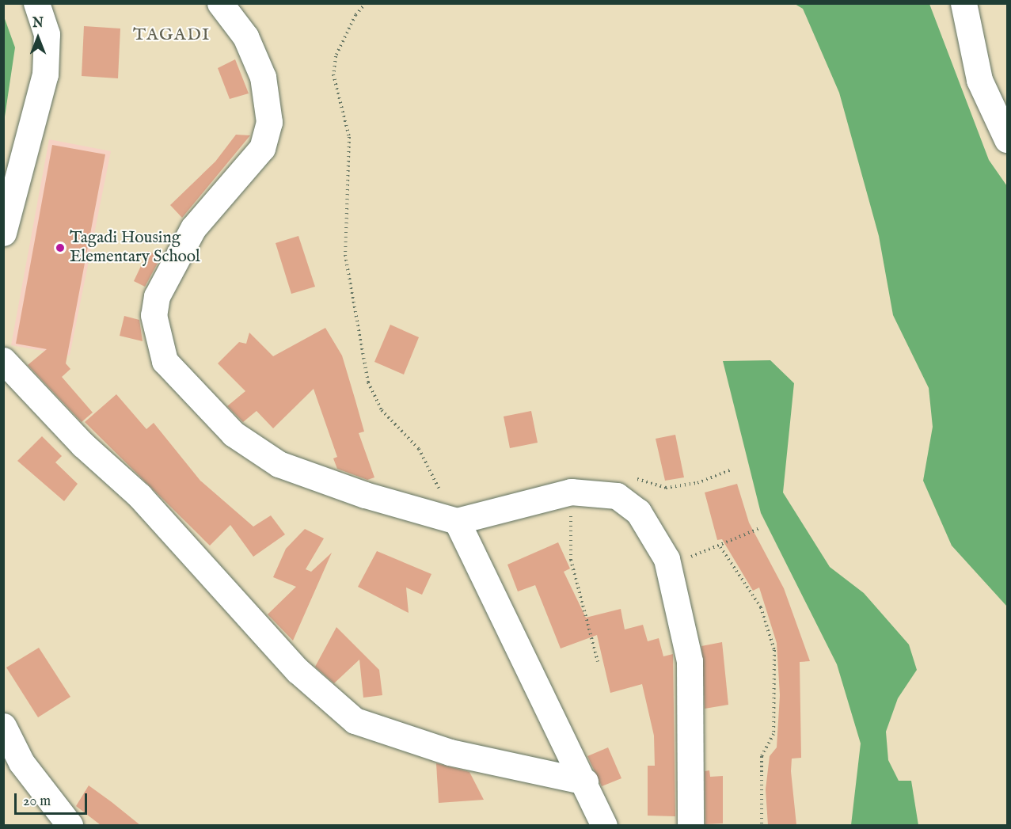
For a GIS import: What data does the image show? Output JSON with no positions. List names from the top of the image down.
{
  "districts": ["TAGADI"],
  "places": ["Tagadi Housing Elementary School"],
  "scale_bar": "20 m",
  "north": "top"
}
